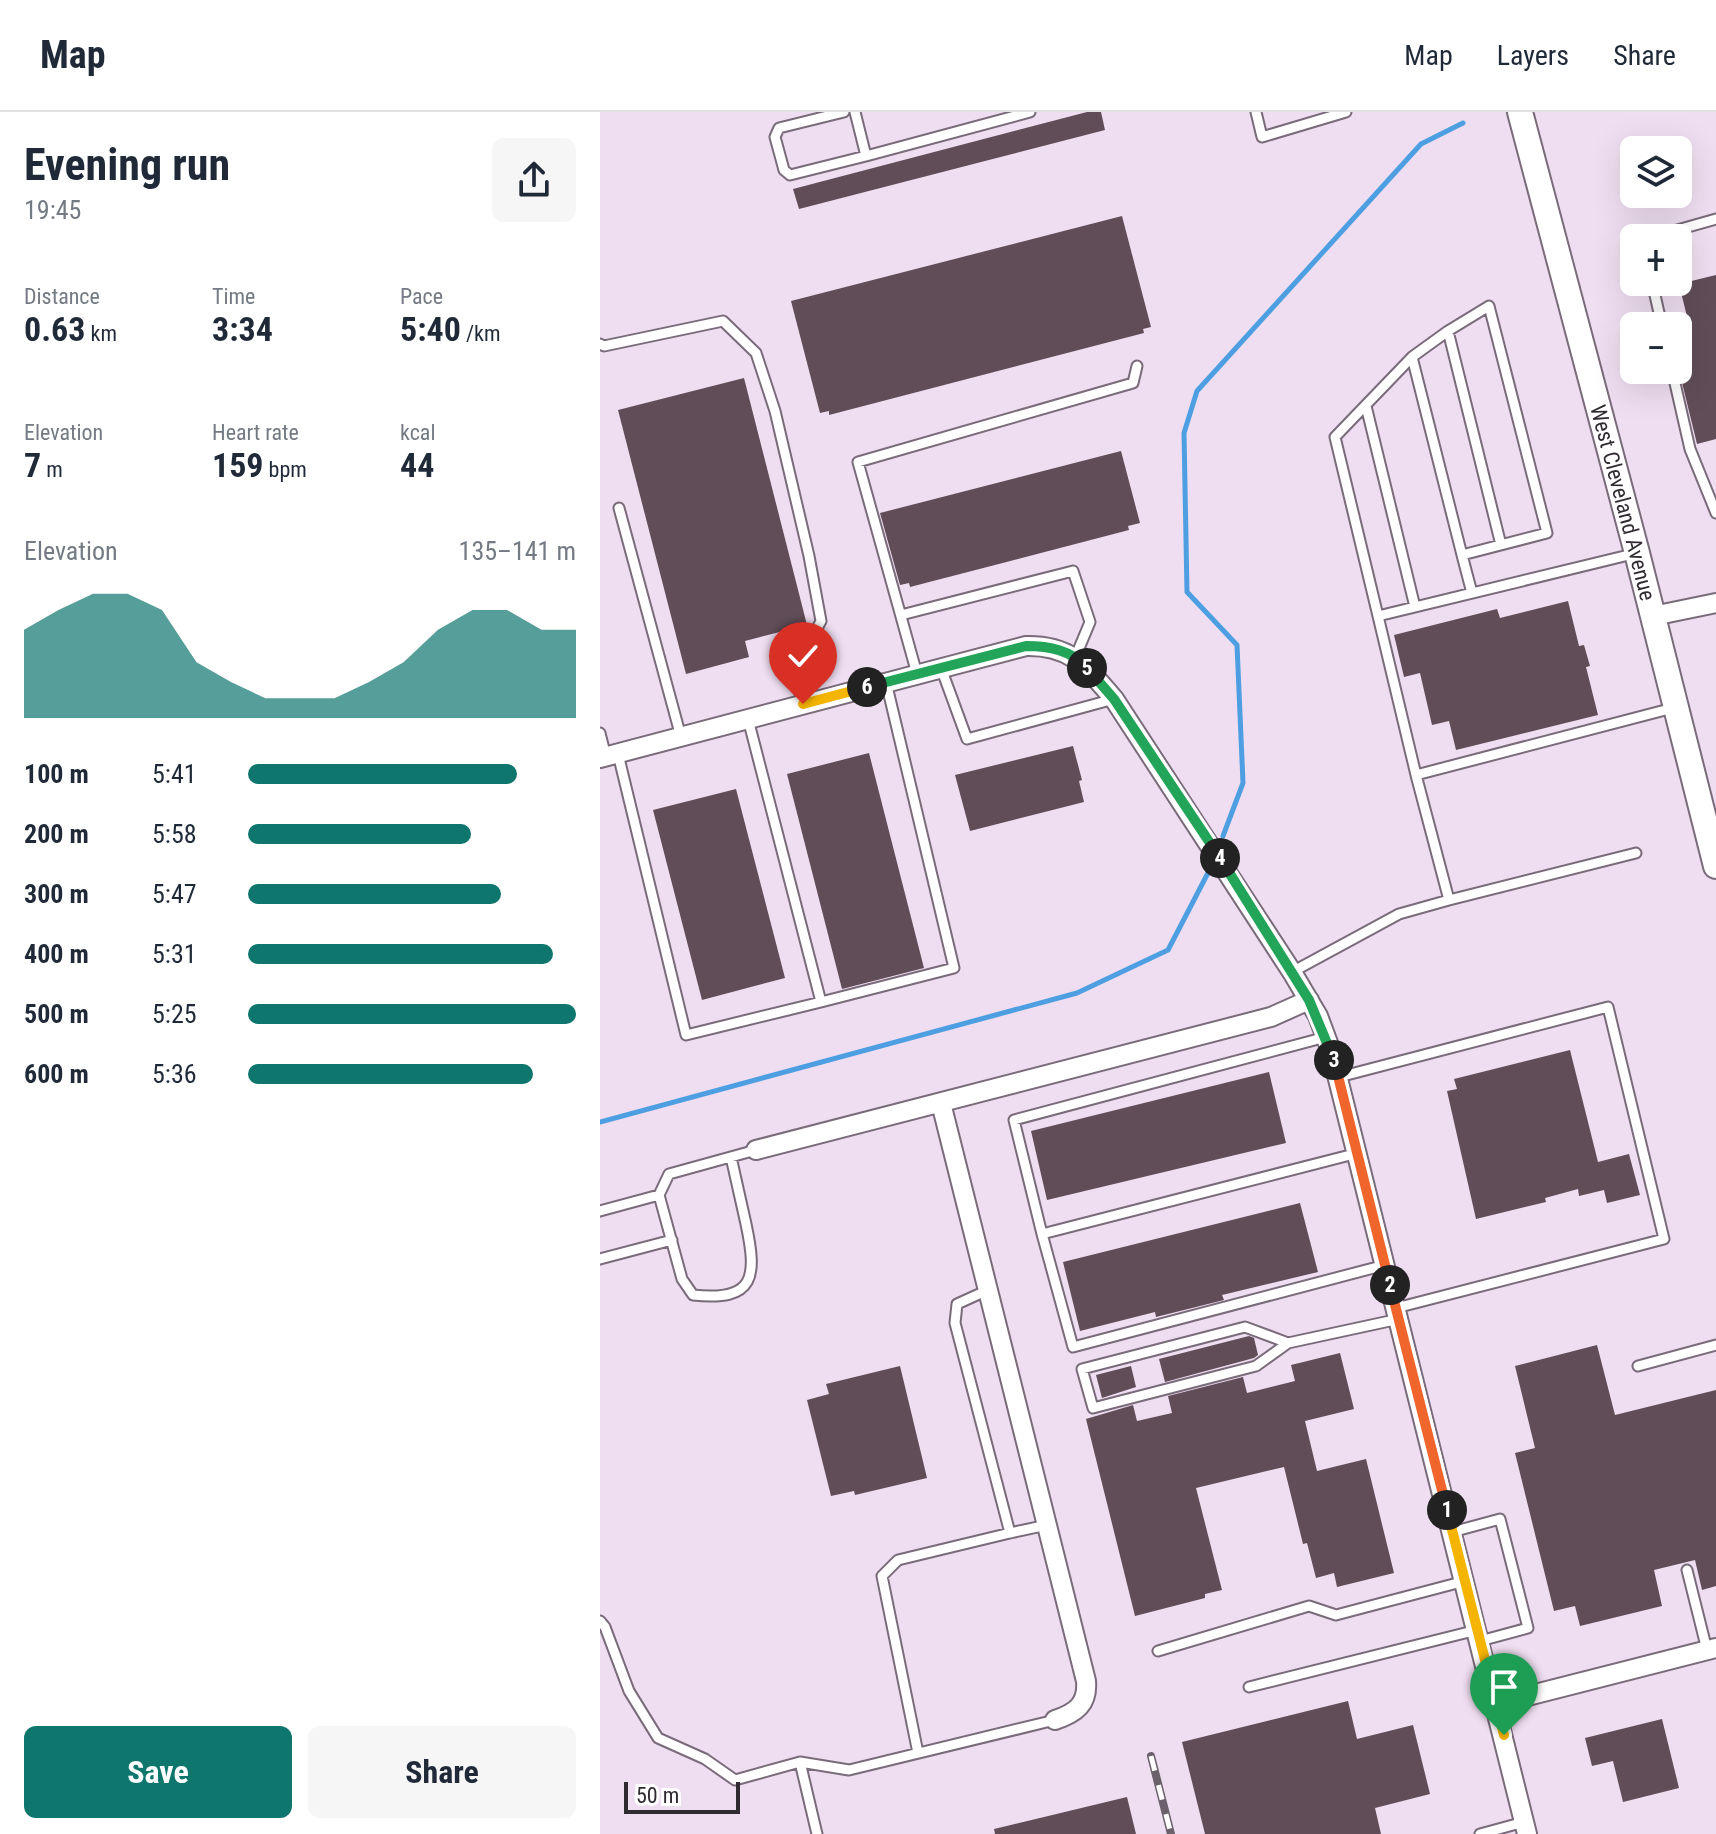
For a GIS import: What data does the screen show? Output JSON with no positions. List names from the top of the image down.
{
  "streets": {
    "main road": ["West Cleveland Avenue"]
  },
  "scale_bar": "50 m",
  "page": {
    "header": "Map",
    "nav": ["Map", "Layers", "Share"],
    "heading": ["Evening run", "19:45"],
    "map_buttons": ["+", "−"],
    "stats": [
      ["Distance", "0.63 km"],
      ["Time", "3:34"],
      ["Pace", "5:40 /km"],
      ["Elevation", "7 m"],
      ["Heart rate", "159 bpm"],
      ["kcal", "44"]
    ],
    "chart": ["Elevation", "135–141 m"],
    "pins": [
      "5",
      "6",
      "4",
      "3",
      "2",
      "1"
    ],
    "list": [
      {
        "name": "100 m",
        "note": "5:41"
      },
      {
        "name": "200 m",
        "note": "5:58"
      },
      {
        "name": "300 m",
        "note": "5:47"
      },
      {
        "name": "400 m",
        "note": "5:31"
      },
      {
        "name": "500 m",
        "note": "5:25"
      },
      {
        "name": "600 m",
        "note": "5:36"
      }
    ],
    "buttons": ["Save", "Share"],
    "scale": "50 m"
  }
}
